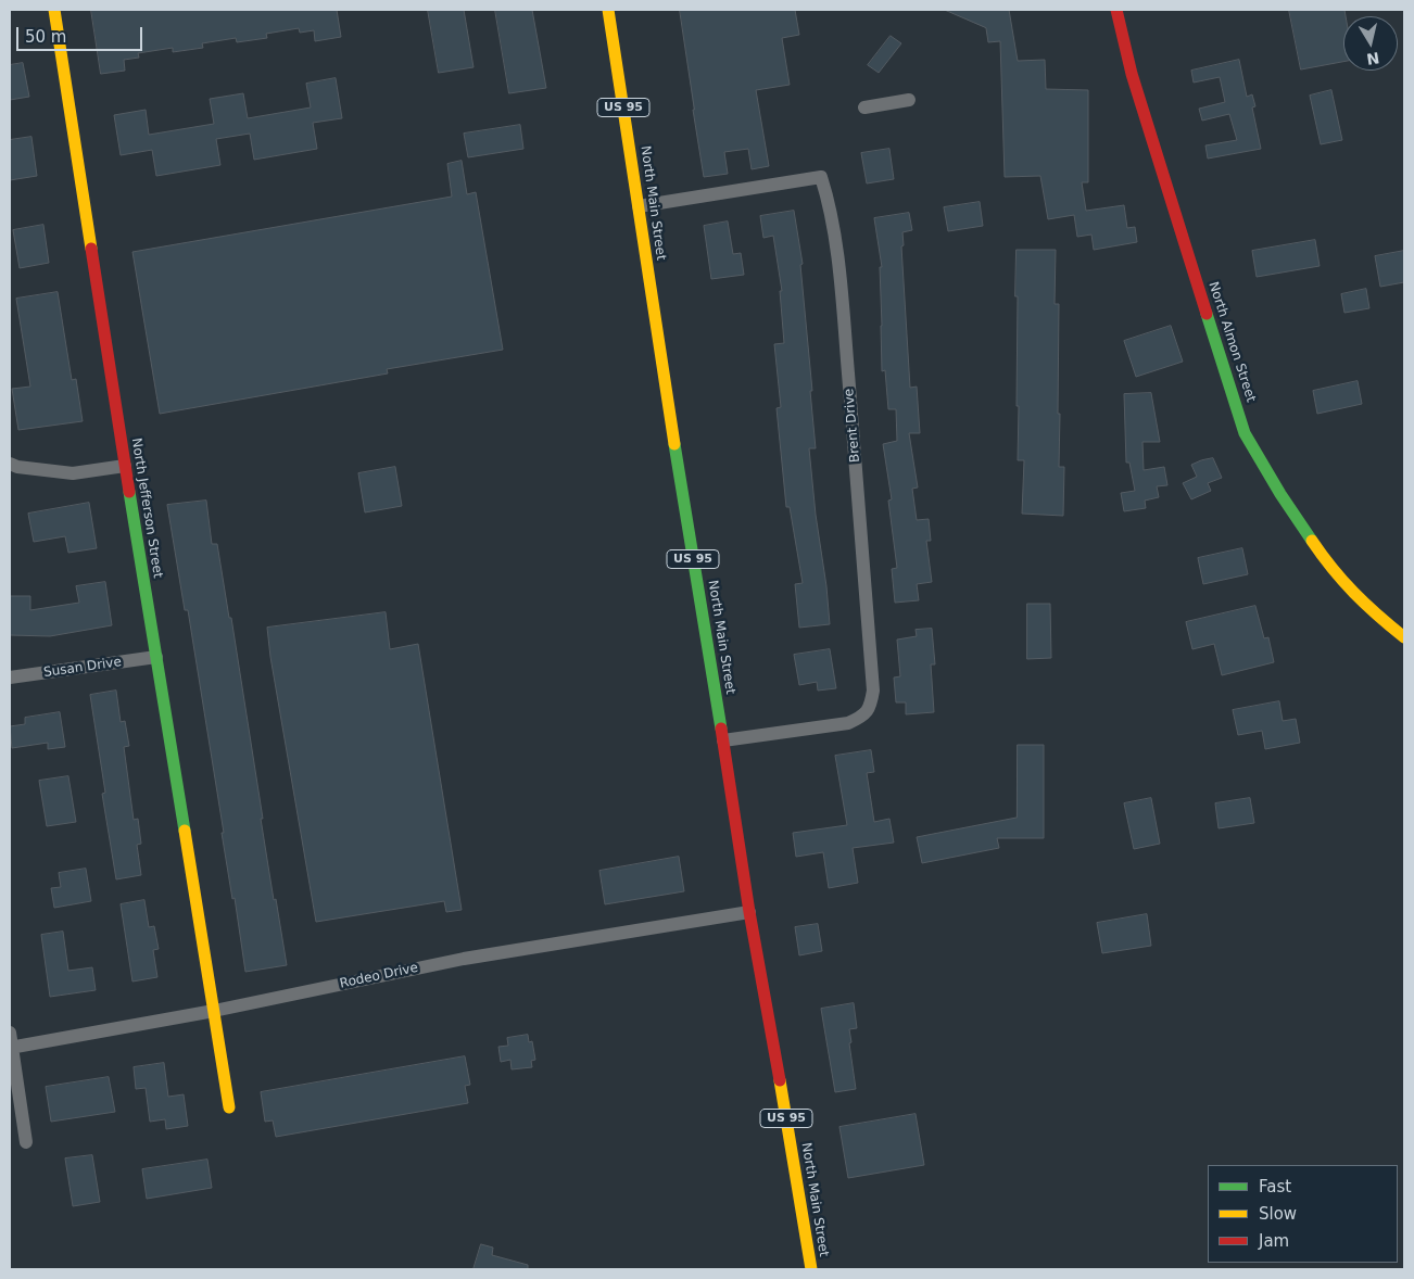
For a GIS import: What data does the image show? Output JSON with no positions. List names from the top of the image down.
{
  "streets": {
    "main road": [
      "US 95",
      "North Main Street",
      "North Almon Street",
      "North Jefferson Street"
    ],
    "street": ["Brent Drive", "Susan Drive", "Rodeo Drive"]
  },
  "crossings": [
    ["North Main Street", "Brent Drive"],
    ["North Main Street", "Rodeo Drive"],
    ["North Jefferson Street", "Susan Drive"],
    ["North Jefferson Street", "Rodeo Drive"]
  ],
  "legend": ["Fast", "Slow", "Jam"],
  "scale_bar": "50 m",
  "north": "bottom"
}
